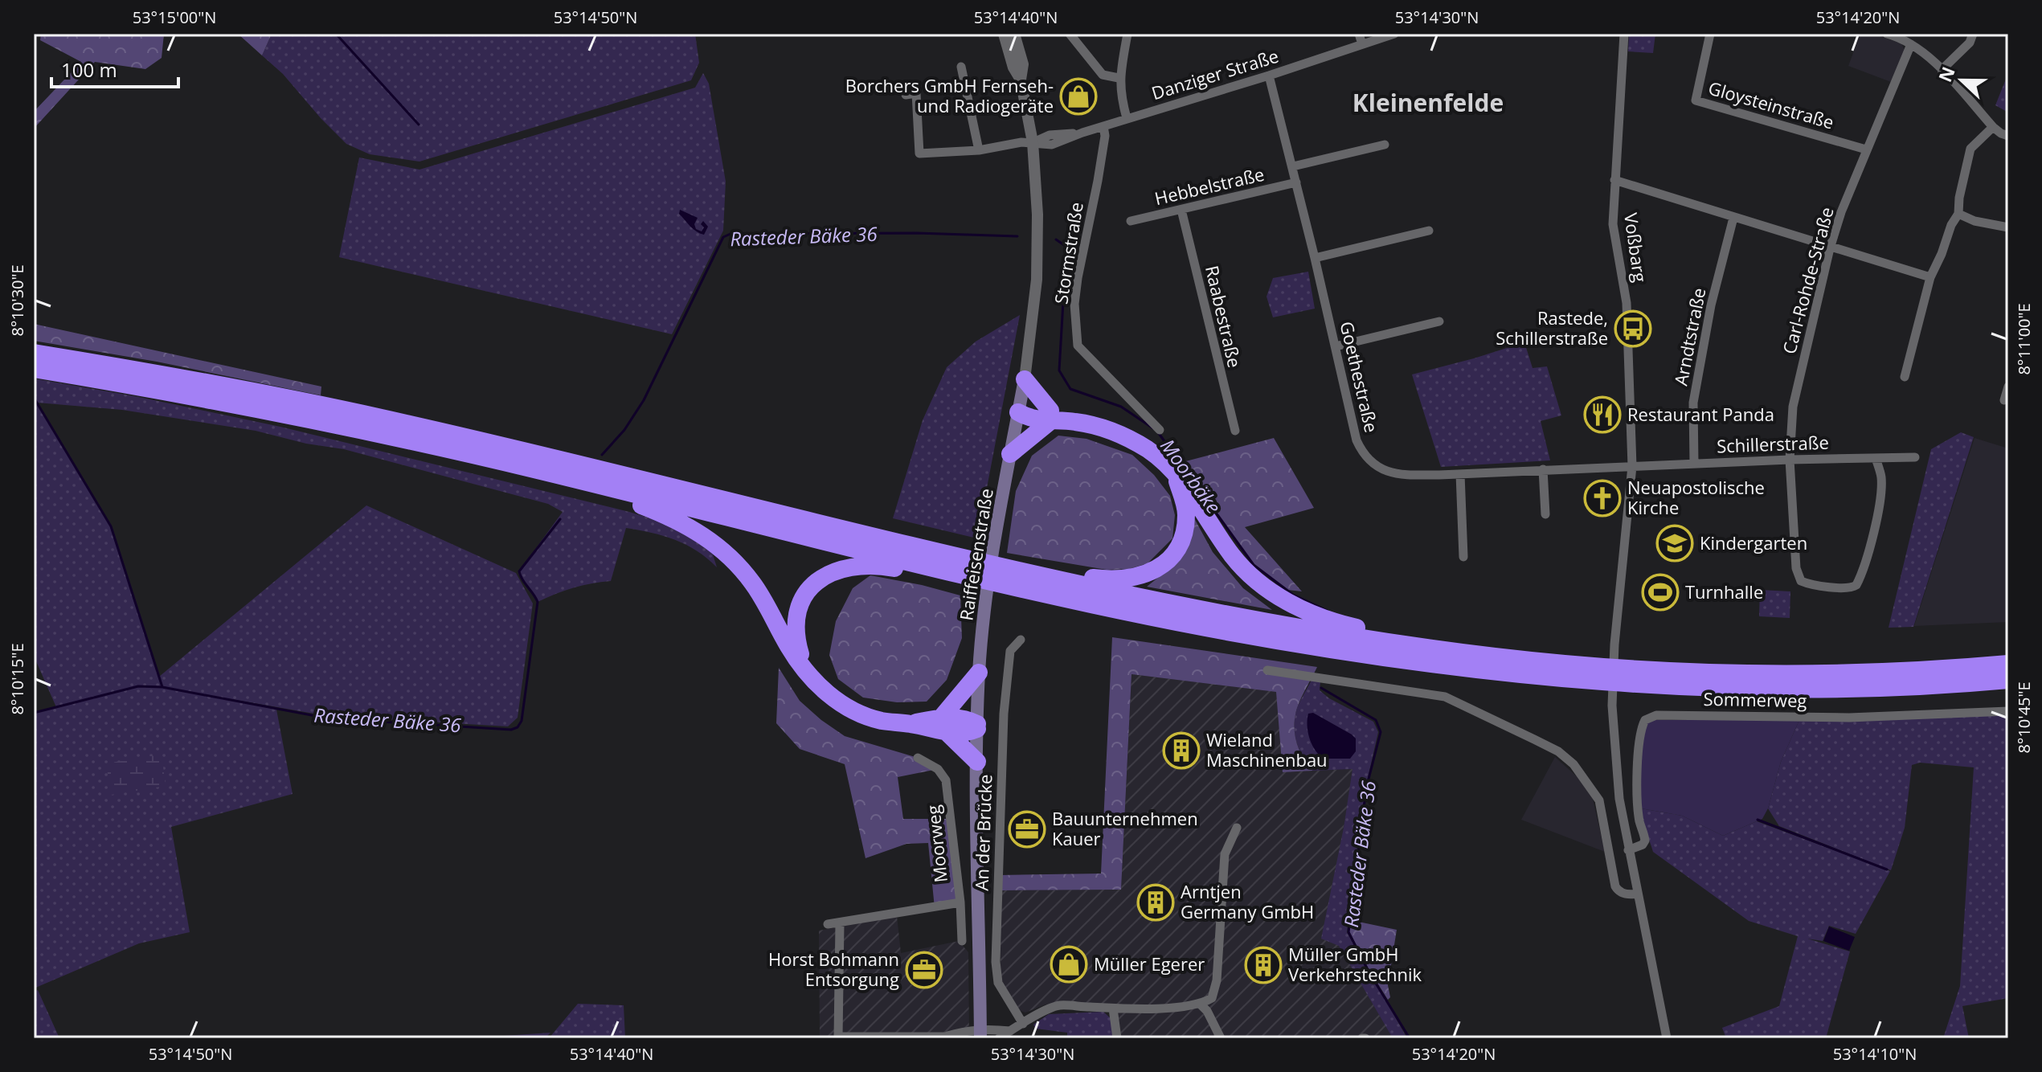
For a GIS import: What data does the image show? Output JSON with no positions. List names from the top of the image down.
{
  "streets": {
    "main road": ["Raiffeisenstraße"],
    "street": [
      "Danziger Straße",
      "Gloysteinstraße",
      "Hebbelstraße",
      "Voßbarg",
      "Stormstraße",
      "Carl-Rohde-Straße",
      "Raabestraße",
      "Arndtstraße",
      "Goethestraße",
      "Schillerstraße",
      "Sommerweg",
      "An der Brücke",
      "Moorweg"
    ]
  },
  "crossings": [
    ["Danziger Straße", "Stormstraße"],
    ["Danziger Straße", "Goethestraße"],
    ["Danziger Straße", "Raiffeisenstraße"],
    ["Gloysteinstraße", "Carl-Rohde-Straße"],
    ["Hebbelstraße", "Raabestraße"],
    ["Hebbelstraße", "Goethestraße"],
    ["Voßbarg", "Goethestraße"],
    ["Voßbarg", "Schillerstraße"],
    ["Voßbarg", "Sommerweg"],
    ["Carl-Rohde-Straße", "Schillerstraße"],
    ["Arndtstraße", "Schillerstraße"],
    ["Goethestraße", "Schillerstraße"]
  ],
  "districts": ["Kleinenfelde"],
  "water": ["Rasteder Bäke 36", "Moorbäke"],
  "places": {
    "shop": ["Borchers GmbH Fernseh- und Radiogeräte", "Müller Egerer"],
    "bus stop": ["Rastede, Schillerstraße"],
    "restaurant": ["Restaurant Panda"],
    "church": ["Neuapostolische Kirche"],
    "school or university": ["Kindergarten"],
    "sports": ["Turnhalle"],
    "building": ["Wieland Maschinenbau", "Arntjen Germany GmbH", "Müller GmbH Verkehrstechnik"],
    "office": ["Bauunternehmen Kauer", "Horst Bohmann Entsorgung"]
  },
  "scale_bar": "100 m",
  "north": "left",
  "coordinates": [
    "53°15'00\"N",
    "53°14'50\"N",
    "53°14'40\"N",
    "53°14'30\"N",
    "53°14'20\"N",
    "8°10'30\"E",
    "8°11'00\"E",
    "8°10'15\"E",
    "8°10'45\"E",
    "53°14'10\"N"
  ]
}
